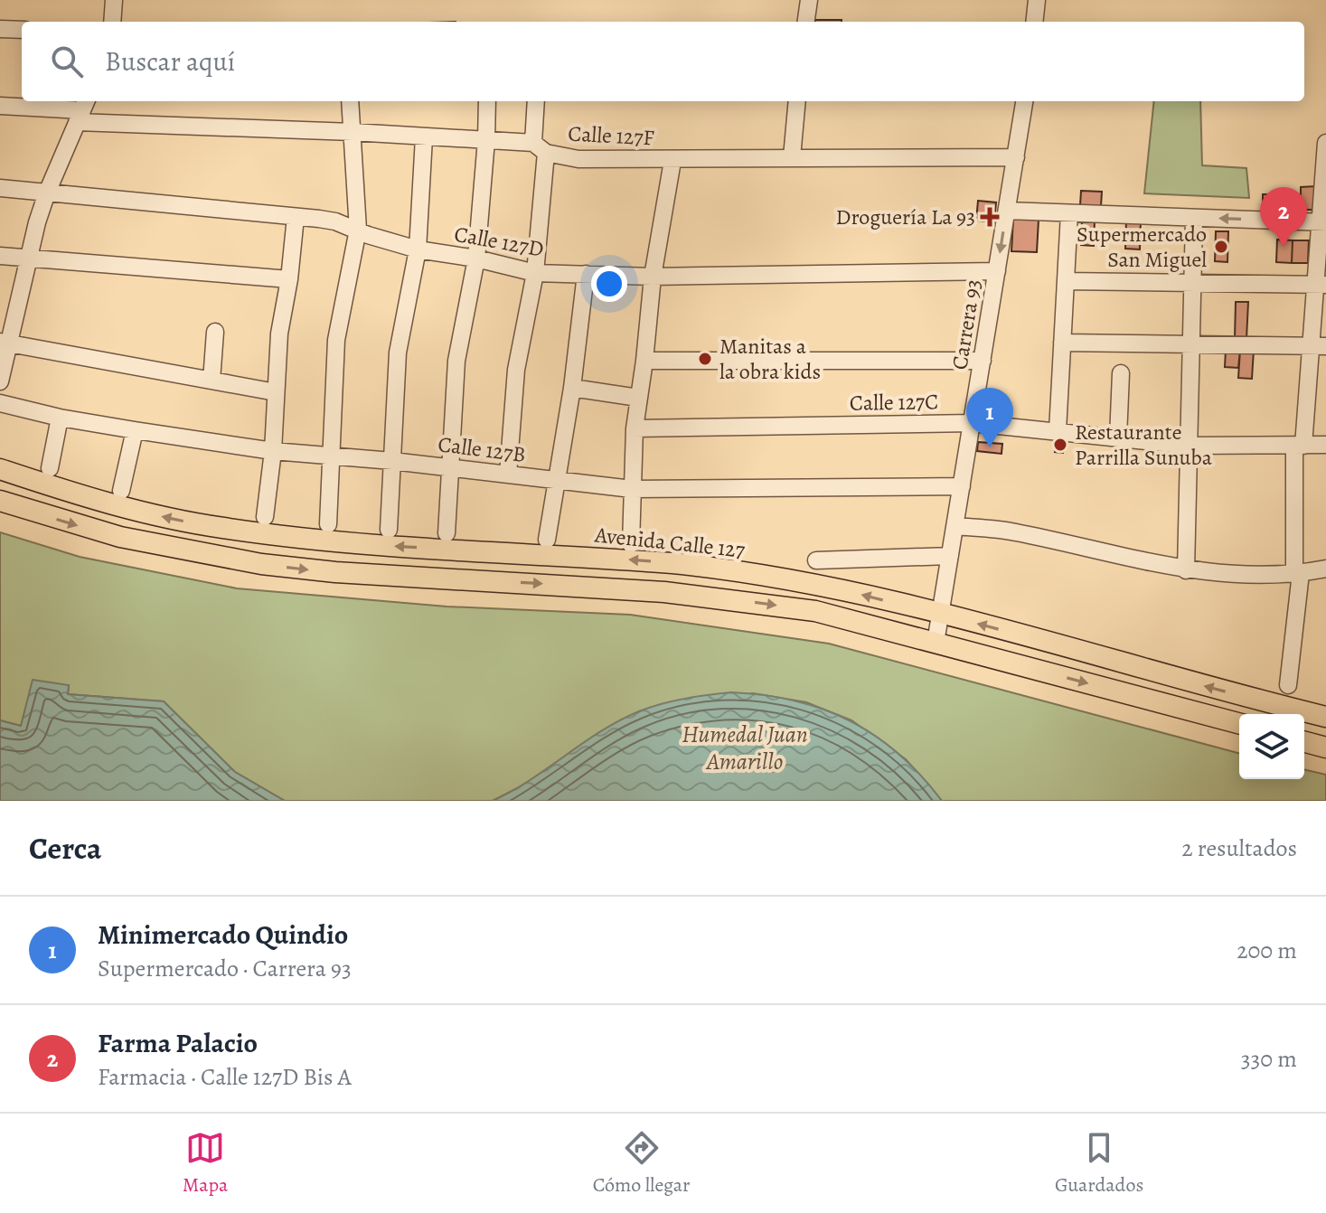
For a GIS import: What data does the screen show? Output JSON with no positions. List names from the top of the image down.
{
  "streets": {
    "main road": ["Avenida Calle 127"],
    "street": [
      "Calle 127F",
      "Calle 127D",
      "Carrera 93",
      "Calle 127C",
      "Calle 127B"
    ]
  },
  "crossings": [
    ["Calle 127F", "Carrera 93"],
    ["Calle 127D", "Carrera 93"],
    ["Carrera 93", "Calle 127C"],
    ["Carrera 93", "Calle 127B"],
    ["Carrera 93", "Avenida Calle 127"]
  ],
  "water": ["Humedal Juan Amarillo"],
  "places": {
    "health": ["Droguería La 93"],
    "other": ["Supermercado San Miguel", "Manitas a la obra kids", "Restaurante Parrilla Sunuba"]
  },
  "page": {
    "search": "Buscar aquí",
    "pins": ["2", "1"],
    "heading": ["Cerca", "2 resultados"],
    "list": [
      {
        "mark": "1",
        "name": "Minimercado Quindio",
        "note": "Supermercado · Carrera 93",
        "value": "200 m"
      },
      {
        "mark": "2",
        "name": "Farma Palacio",
        "note": "Farmacia · Calle 127D Bis A",
        "value": "330 m"
      }
    ],
    "nav": ["Mapa", "Cómo llegar", "Guardados"]
  }
}
